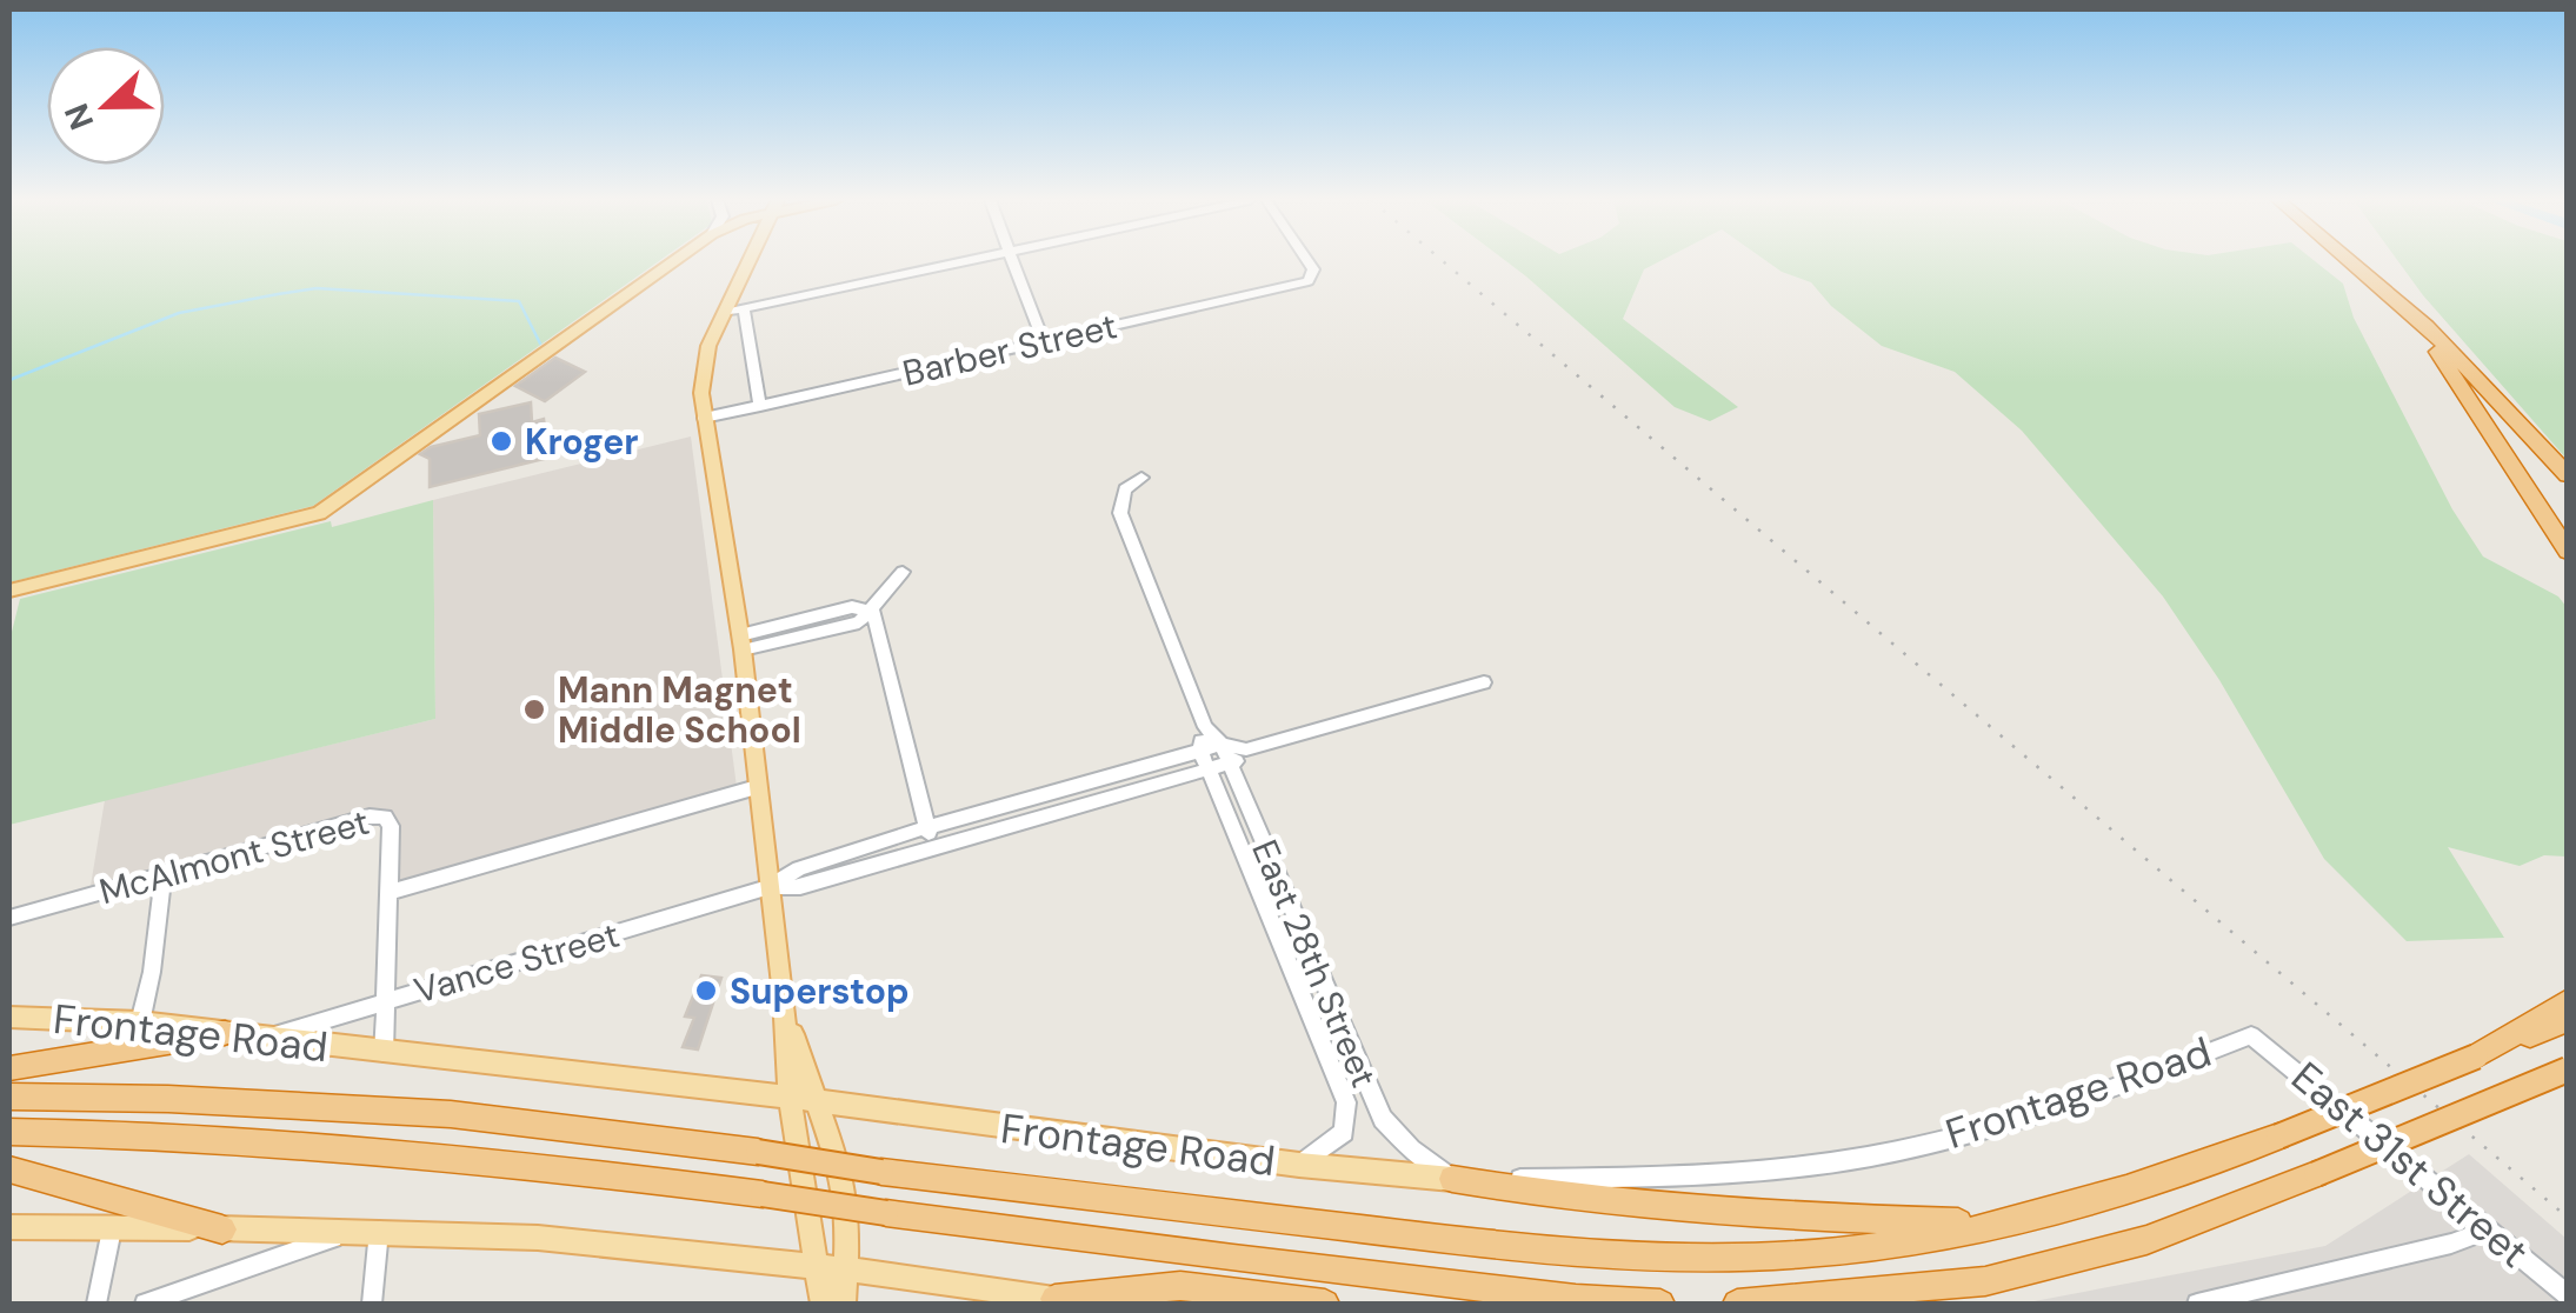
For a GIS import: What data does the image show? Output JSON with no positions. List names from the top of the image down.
{
  "streets": {
    "main road": ["Frontage Road"],
    "street": [
      "Barber Street",
      "McAlmont Street",
      "Vance Street",
      "East 28th Street",
      "East 31st Street"
    ]
  },
  "crossings": [
    ["Vance Street", "East 28th Street"],
    ["Vance Street", "Frontage Road"],
    ["East 28th Street", "Frontage Road"],
    ["Frontage Road", "East 31st Street"]
  ],
  "places": ["Kroger", "Mann Magnet Middle School", "Superstop"],
  "north": "left"
}
